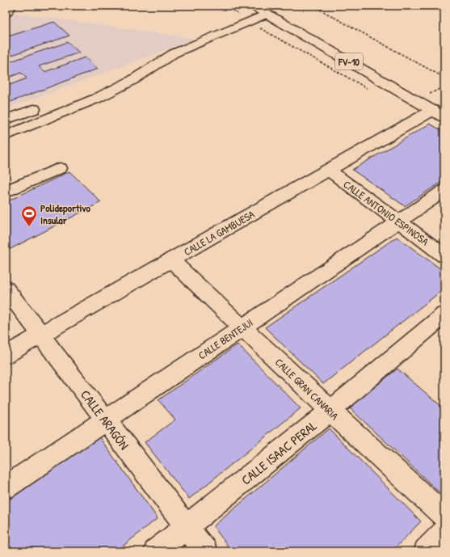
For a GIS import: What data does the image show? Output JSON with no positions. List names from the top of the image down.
{
  "streets": {
    "street": [
      "FV-10",
      "CALLE ANTONIO ESPINOSA",
      "CALLE LA GAMBUESA",
      "CALLE BENTEJUI",
      "CALLE GRAN CANARIA",
      "CALLE ARAGÓN",
      "CALLE ISAAC PERAL"
    ]
  },
  "crossings": [
    ["FV-10", "CALLE LA GAMBUESA"],
    ["CALLE ANTONIO ESPINOSA", "CALLE LA GAMBUESA"],
    ["CALLE ANTONIO ESPINOSA", "CALLE BENTEJUI"],
    ["CALLE LA GAMBUESA", "CALLE GRAN CANARIA"],
    ["CALLE LA GAMBUESA", "CALLE ARAGÓN"],
    ["CALLE BENTEJUI", "CALLE GRAN CANARIA"],
    ["CALLE BENTEJUI", "CALLE ARAGÓN"],
    ["CALLE GRAN CANARIA", "CALLE ISAAC PERAL"],
    ["CALLE ARAGÓN", "CALLE ISAAC PERAL"]
  ],
  "places": {
    "sports": ["Polideportivo Insular"]
  }
}
